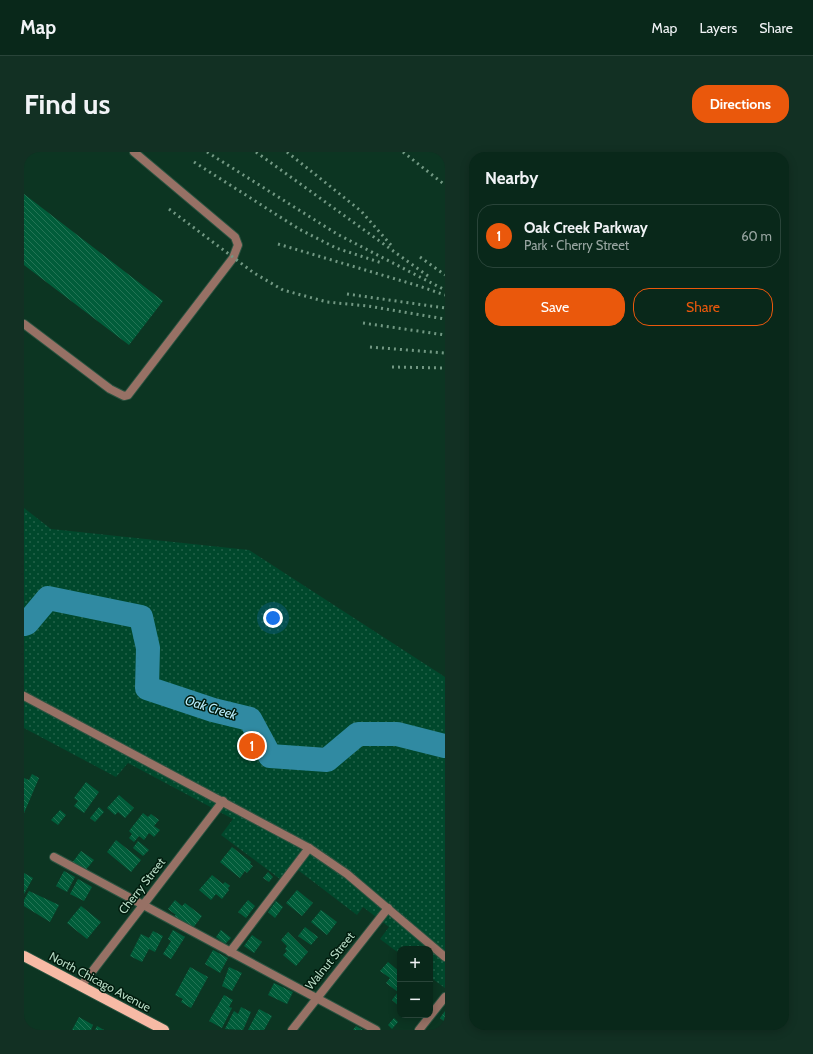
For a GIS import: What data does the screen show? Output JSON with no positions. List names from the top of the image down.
{
  "streets": {
    "main road": ["North Chicago Avenue"],
    "street": ["Cherry Street", "Walnut Street"]
  },
  "crossings": [
    ["Cherry Street", "North Chicago Avenue"]
  ],
  "water": ["Oak Creek"],
  "page": {
    "header": "Map",
    "nav": ["Map", "Layers", "Share"],
    "buttons": [
      "Directions",
      ["Save", "Share"]
    ],
    "title": "Find us",
    "heading": "Nearby",
    "list": [
      {
        "mark": "1",
        "name": "Oak Creek Parkway",
        "note": "Park · Cherry Street",
        "value": "60 m"
      }
    ],
    "pins": "1",
    "map_buttons": ["+", "−"]
  }
}
